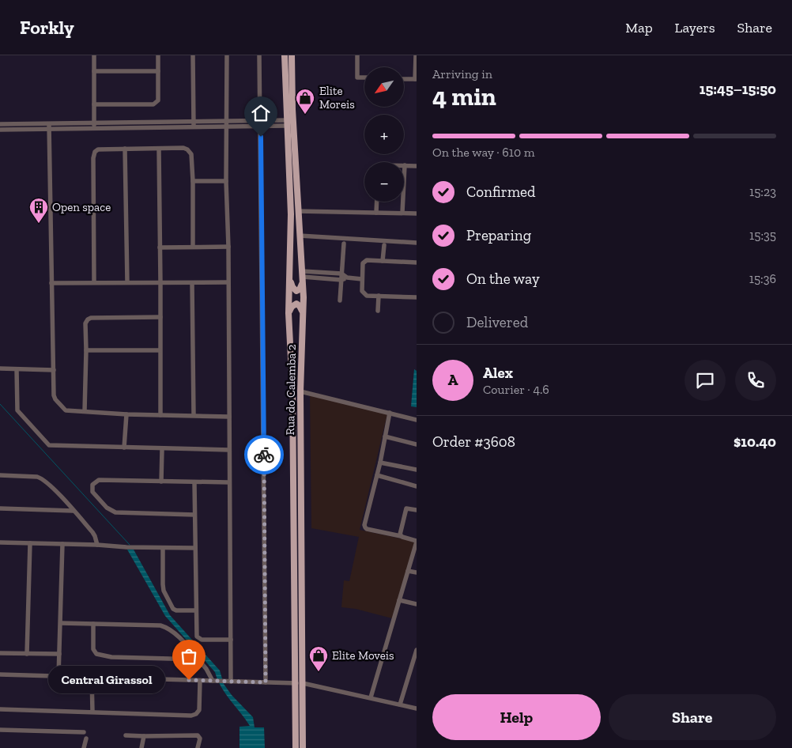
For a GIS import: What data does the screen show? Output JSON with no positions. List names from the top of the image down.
{
  "streets": {
    "main road": ["Rua do Calemba 2"]
  },
  "places": {
    "shop": ["Elite Moreis", "Elite Moveis"],
    "building": ["Open space"],
    "other": ["Central Girassol"]
  },
  "north": "bottom left",
  "page": {
    "header": "Forkly",
    "nav": ["Map", "Layers", "Share"],
    "heading": ["4 min", "Arriving in", "15:45–15:50"],
    "panel": [
      "Alex",
      "Courier · 4.6",
      "Order #3608",
      "$10.40"
    ],
    "map_buttons": ["+", "−"],
    "bar": "On the way · 610 m",
    "list": [
      ["Confirmed", "15:23"],
      ["Preparing", "15:35"],
      ["On the way", "15:36"],
      "Delivered"
    ],
    "round": "A",
    "bubble": "Central Girassol",
    "buttons": ["Help", "Share"]
  }
}
